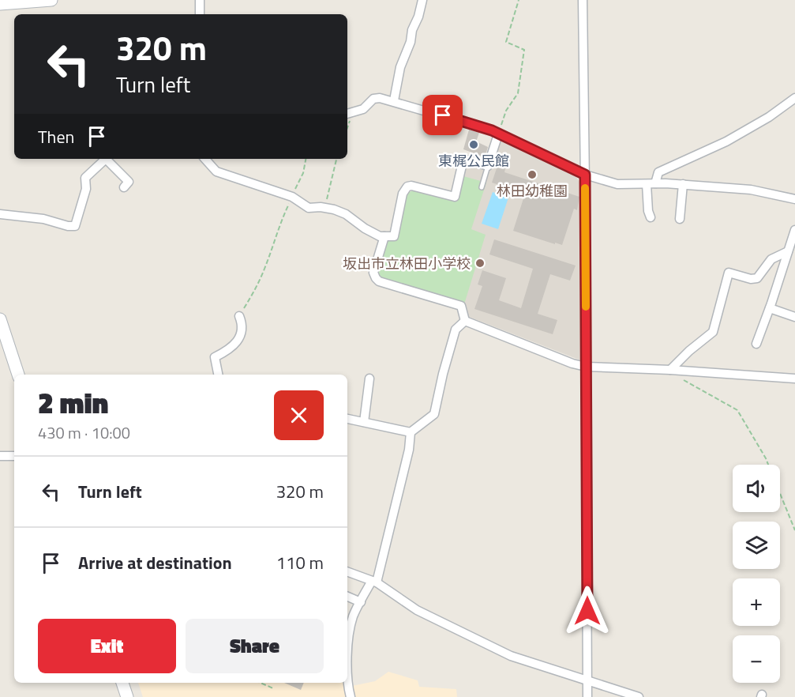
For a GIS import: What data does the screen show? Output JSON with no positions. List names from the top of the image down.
{
  "places": ["東梶公民館", "林田幼稚園", "坂出市立林田小学校"],
  "page": {
    "turn": ["320 m", "Turn left"],
    "then": "Then",
    "heading": ["2 min", "430 m · 10:00"],
    "list": [
      {
        "name": "Turn left",
        "value": "320 m"
      },
      {
        "name": "Arrive at destination",
        "value": "110 m"
      }
    ],
    "map_buttons": ["+", "−"],
    "buttons": ["Exit", "Share"]
  }
}
